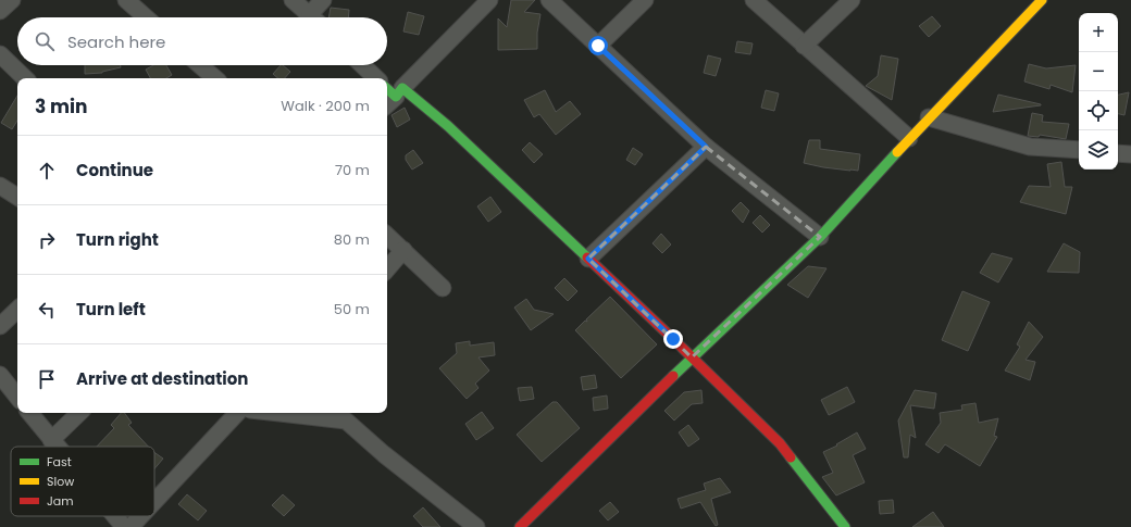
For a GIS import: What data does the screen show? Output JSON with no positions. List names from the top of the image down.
{
  "legend": ["Fast", "Slow", "Jam"],
  "page": {
    "map_buttons": ["+", "−"],
    "search": "Search here",
    "heading": ["3 min", "Walk · 200 m"],
    "list": [
      ["Continue", "70 m"],
      ["Turn right", "80 m"],
      ["Turn left", "50 m"],
      "Arrive at destination"
    ]
  }
}
